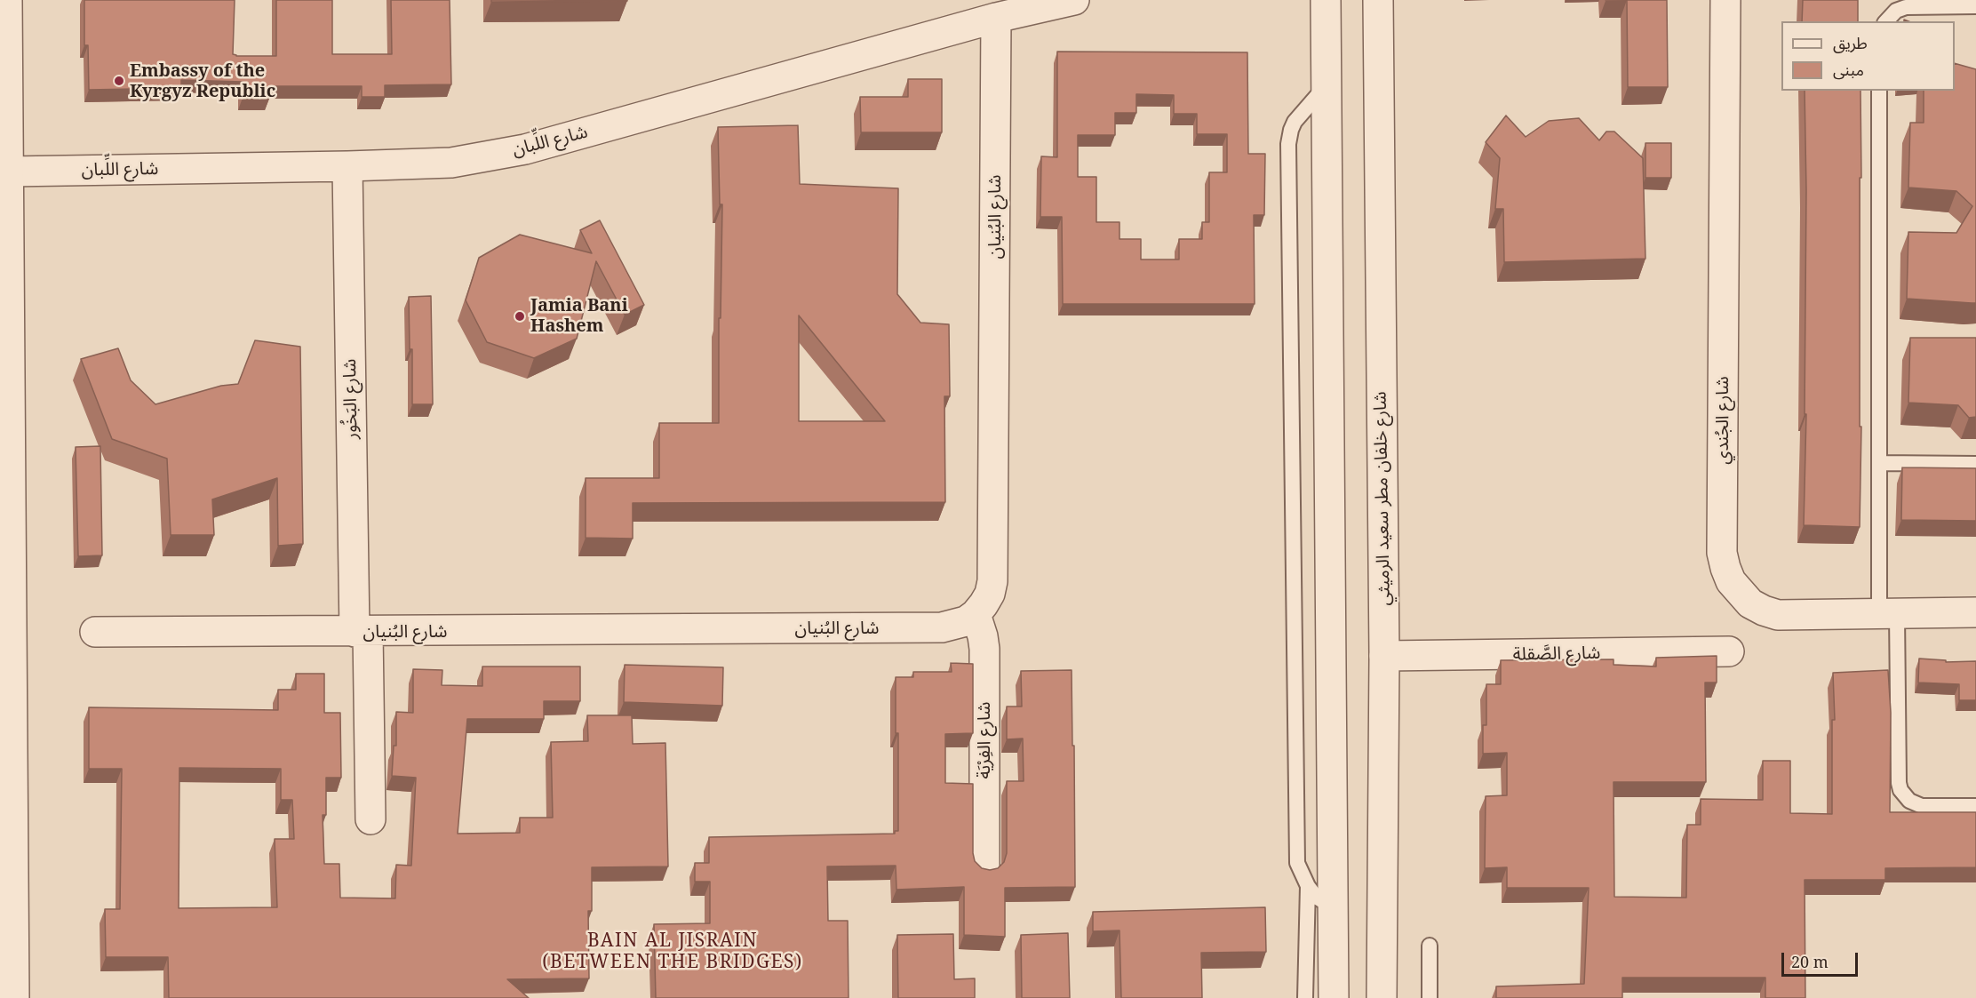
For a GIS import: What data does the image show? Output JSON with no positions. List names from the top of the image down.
{
  "streets": {
    "street": [
      "شارع اللِّبان",
      "شارع البُنيان",
      "شارع البَخُور",
      "شارع الجُندي",
      "شارع خلفان مطر سعيد الرميثي",
      "شارع الصَّقلة",
      "شارع الفِرْيَة"
    ]
  },
  "crossings": [
    ["شارع اللِّبان", "شارع البُنيان"],
    ["شارع اللِّبان", "شارع البَخُور"],
    ["شارع البُنيان", "شارع البَخُور"],
    ["شارع البُنيان", "شارع الفِرْيَة"],
    ["شارع خلفان مطر سعيد الرميثي", "شارع الصَّقلة"]
  ],
  "districts": ["BAIN AL JISRAIN (BETWEEN THE BRIDGES)"],
  "places": ["Embassy of the Kyrgyz Republic", "Jamia Bani Hashem"],
  "legend": ["طريق", "مبنى"],
  "scale_bar": "20 m"
}
